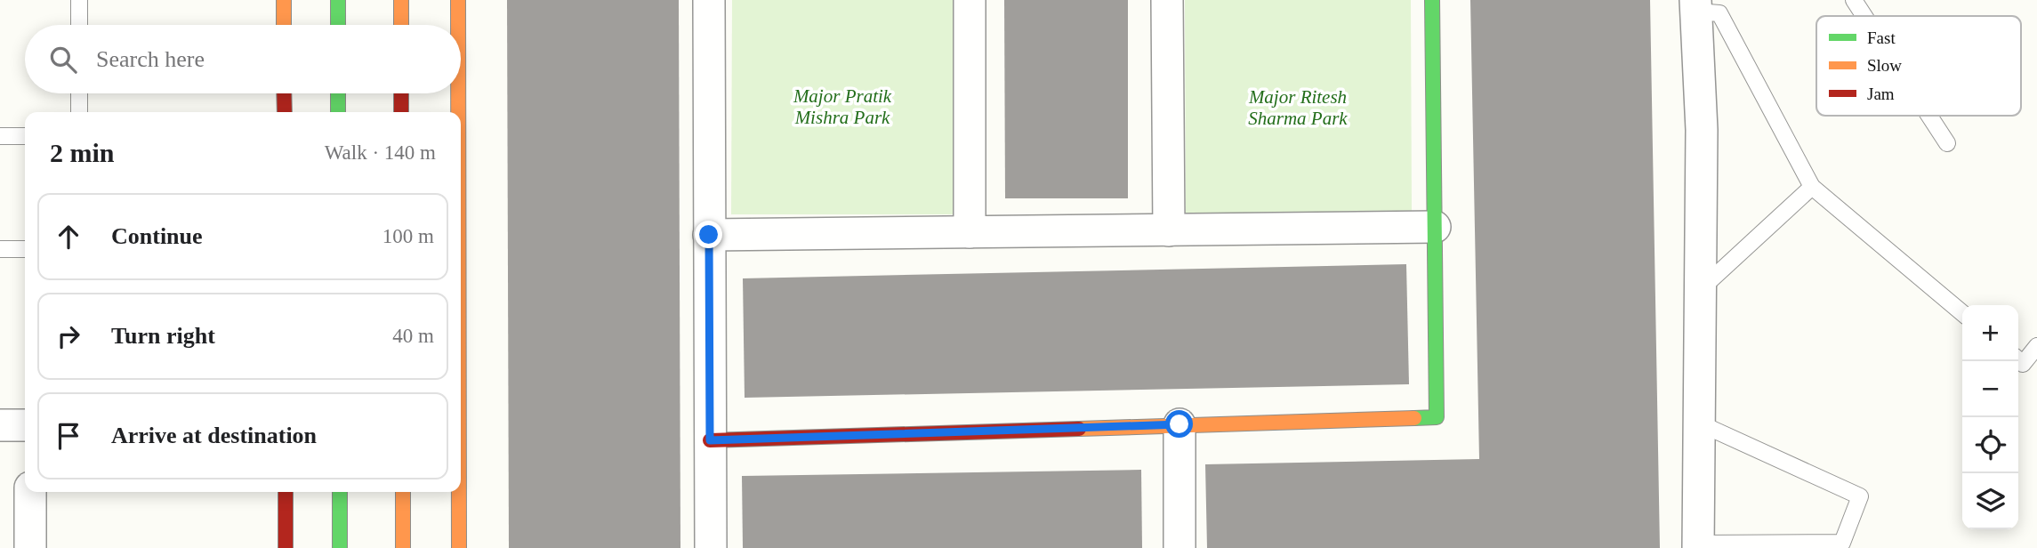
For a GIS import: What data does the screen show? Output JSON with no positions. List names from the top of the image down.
{
  "parks": ["Major Pratik Mishra Park", "Major Ritesh Sharma Park"],
  "legend": ["Fast", "Slow", "Jam"],
  "page": {
    "search": "Search here",
    "heading": ["2 min", "Walk · 140 m"],
    "list": [
      ["Continue", "100 m"],
      ["Turn right", "40 m"],
      "Arrive at destination"
    ],
    "map_buttons": ["+", "−"]
  }
}
